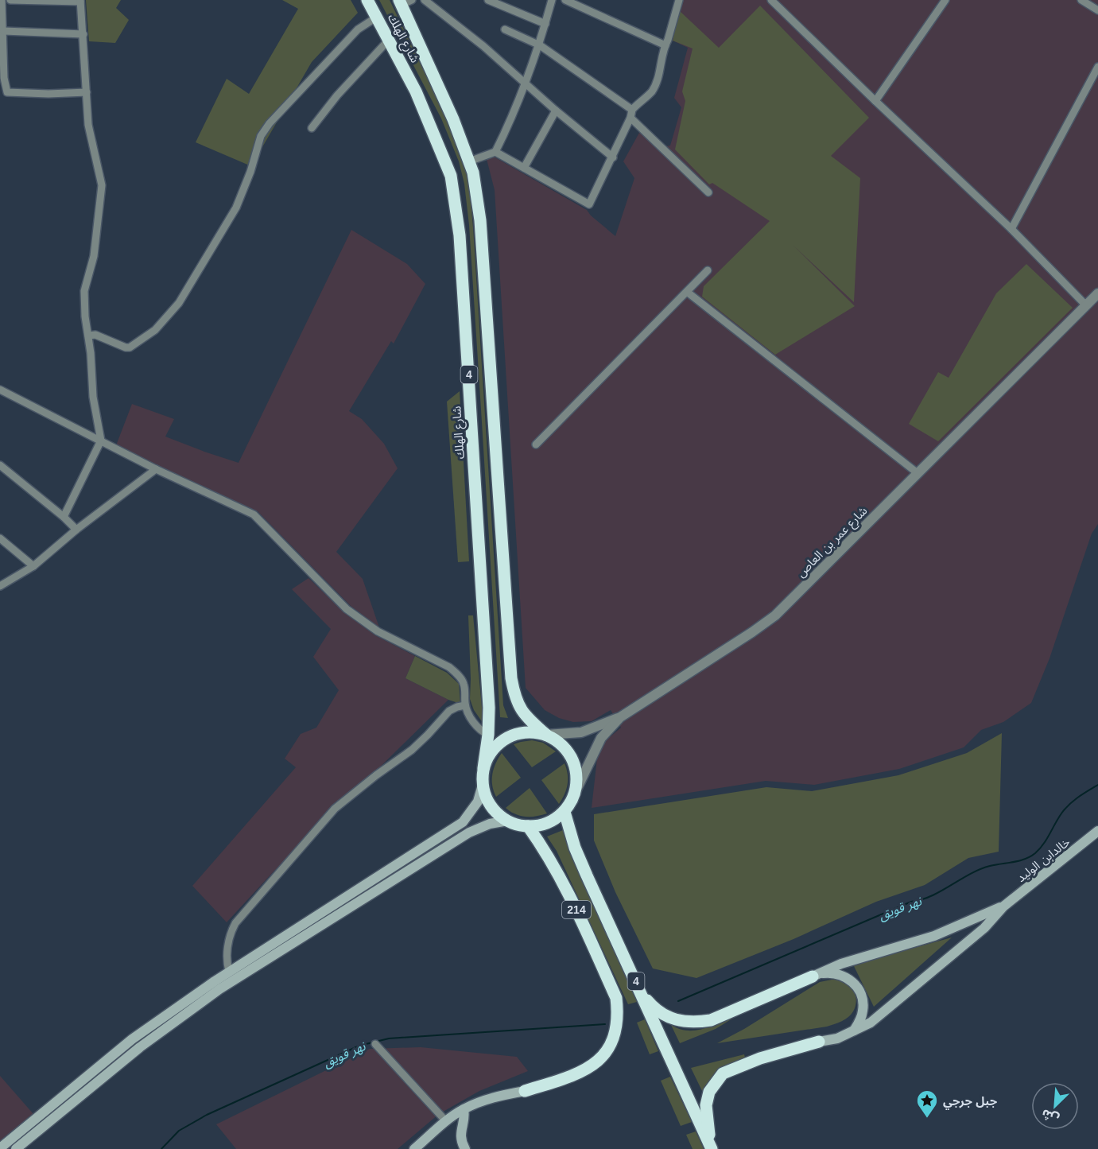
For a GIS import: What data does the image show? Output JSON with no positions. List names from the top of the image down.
{
  "streets": {
    "highway": ["شارع الهلك", "4", "214"],
    "main road": ["خالدابن الوليد"],
    "street": ["شارع عمر بن العاص"]
  },
  "crossings": [
    ["شارع الهلك", "4"],
    ["شارع الهلك", "شارع عمر بن العاص"],
    ["شارع الهلك", "214"],
    ["4", "شارع عمر بن العاص"],
    ["4", "214"],
    ["شارع عمر بن العاص", "214"]
  ],
  "water": ["نهر قويق"],
  "places": {
    "place": ["جبل جرجي"]
  },
  "north": "bottom left"
}
